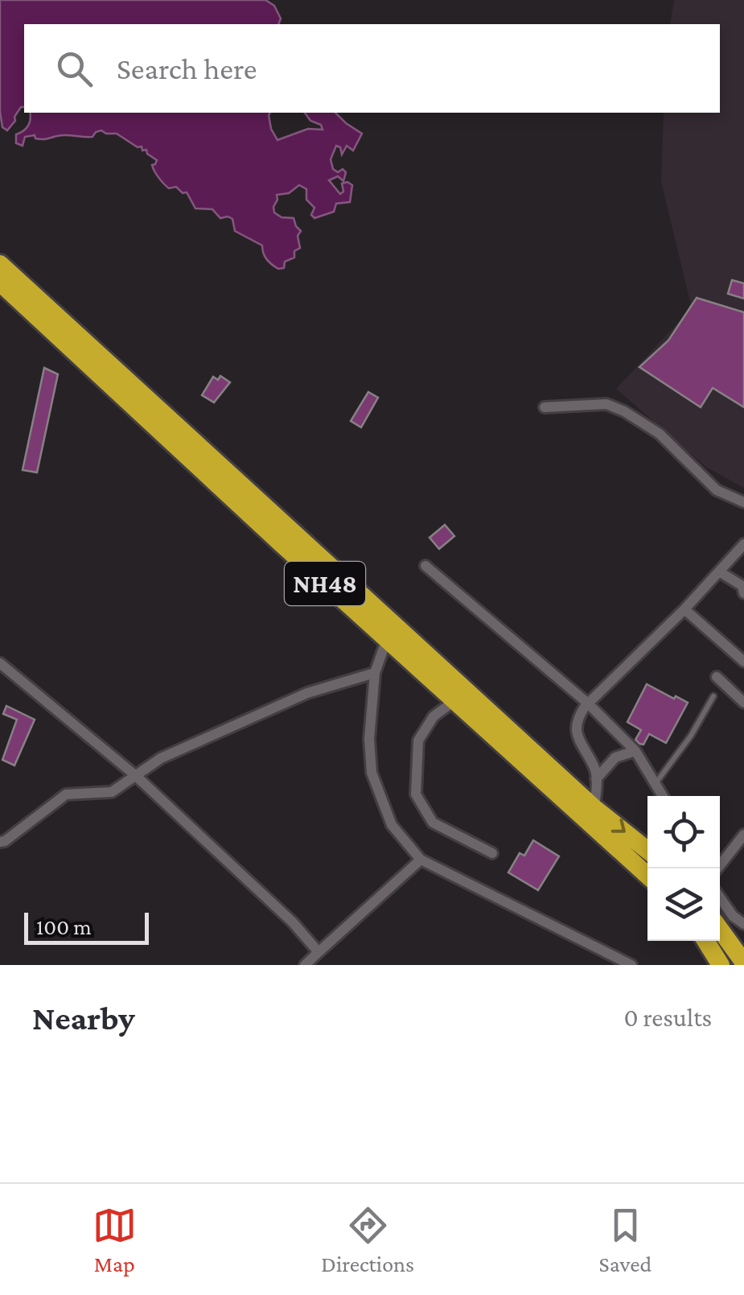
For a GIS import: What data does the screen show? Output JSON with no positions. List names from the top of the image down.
{
  "streets": {
    "highway": ["NH48"]
  },
  "scale_bar": "100 m",
  "page": {
    "search": "Search here",
    "scale": "100 m",
    "heading": ["Nearby", "0 results"],
    "nav": ["Map", "Directions", "Saved"]
  }
}
